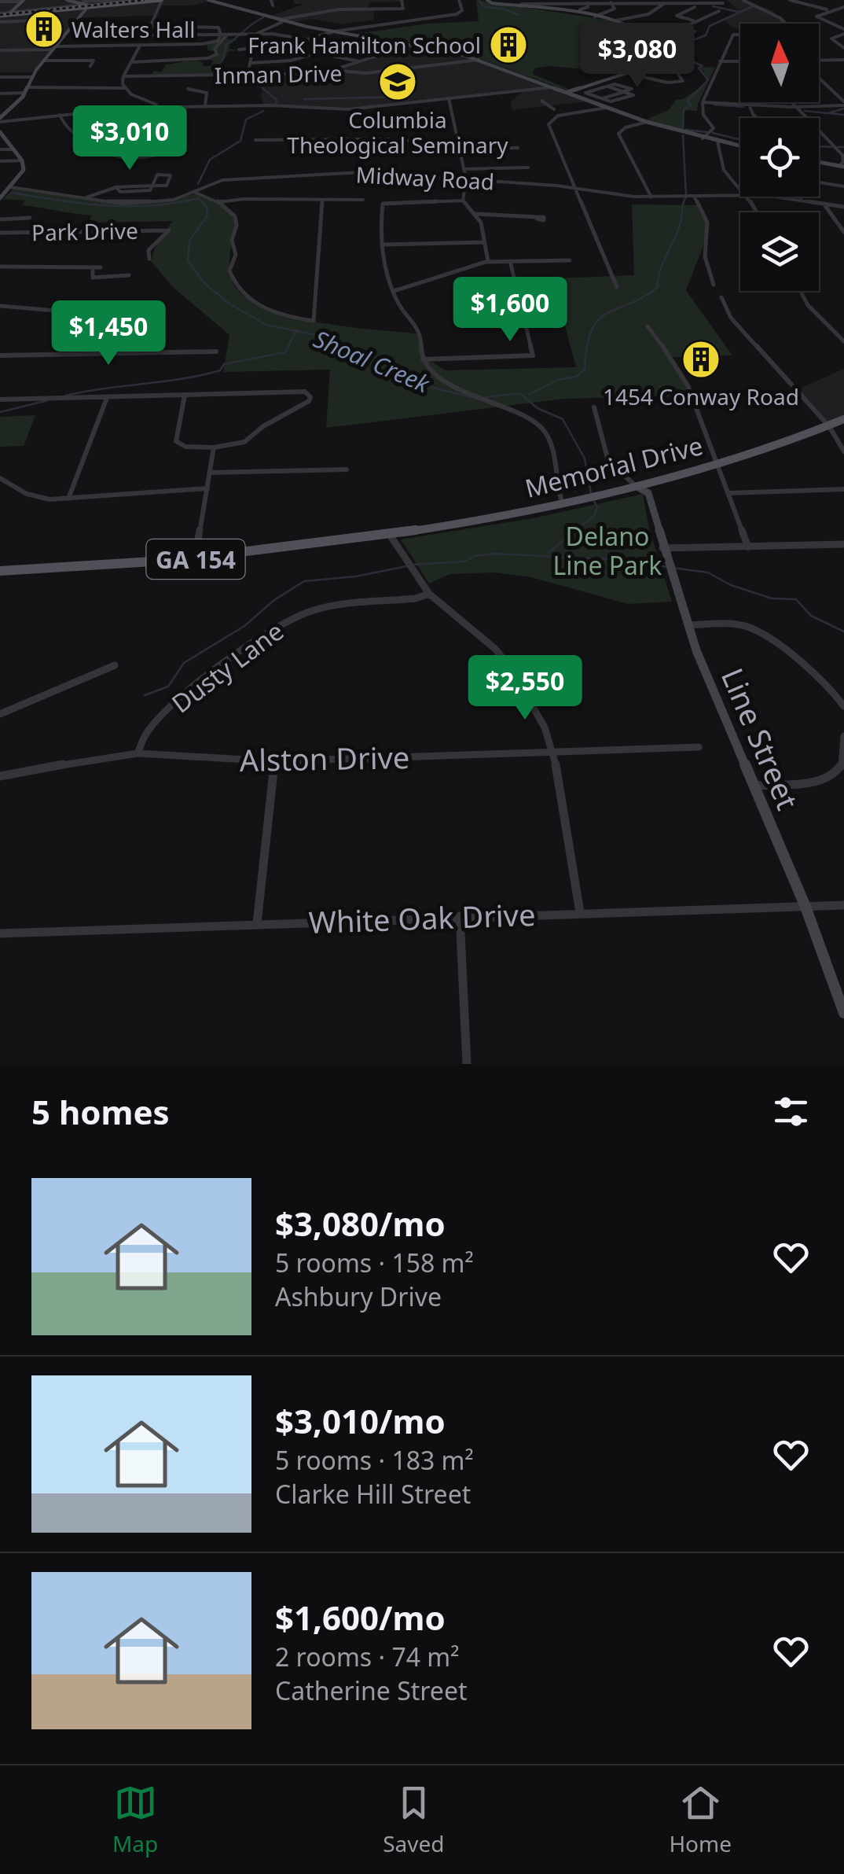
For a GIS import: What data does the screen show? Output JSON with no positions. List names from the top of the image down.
{
  "streets": {
    "main road": ["Memorial Drive", "GA 154", "Line Street"],
    "street": [
      "Inman Drive",
      "Midway Road",
      "Park Drive",
      "Dusty Lane",
      "Alston Drive",
      "White Oak Drive"
    ]
  },
  "crossings": [
    ["Memorial Drive", "GA 154"],
    ["Memorial Drive", "Line Street"],
    ["Dusty Lane", "Alston Drive"],
    ["Line Street", "White Oak Drive"]
  ],
  "water": ["Shoal Creek"],
  "parks": ["Delano Line Park"],
  "places": {
    "building": ["Walters Hall", "Frank Hamilton School", "1454 Conway Road"],
    "school or university": ["Columbia Theological Seminary"]
  },
  "north": "top",
  "page": {
    "price": [
      "$3,080",
      "$3,010",
      "$1,600",
      "$1,450",
      "$2,550"
    ],
    "heading": "5 homes",
    "list": [
      {
        "name": "$3,080/mo",
        "note": "5 rooms · 158 m² · Ashbury Drive"
      },
      {
        "name": "$3,010/mo",
        "note": "5 rooms · 183 m² · Clarke Hill Street"
      },
      {
        "name": "$1,600/mo",
        "note": "2 rooms · 74 m² · Catherine Street"
      }
    ],
    "tabs": ["Map", "Saved", "Home"]
  }
}
